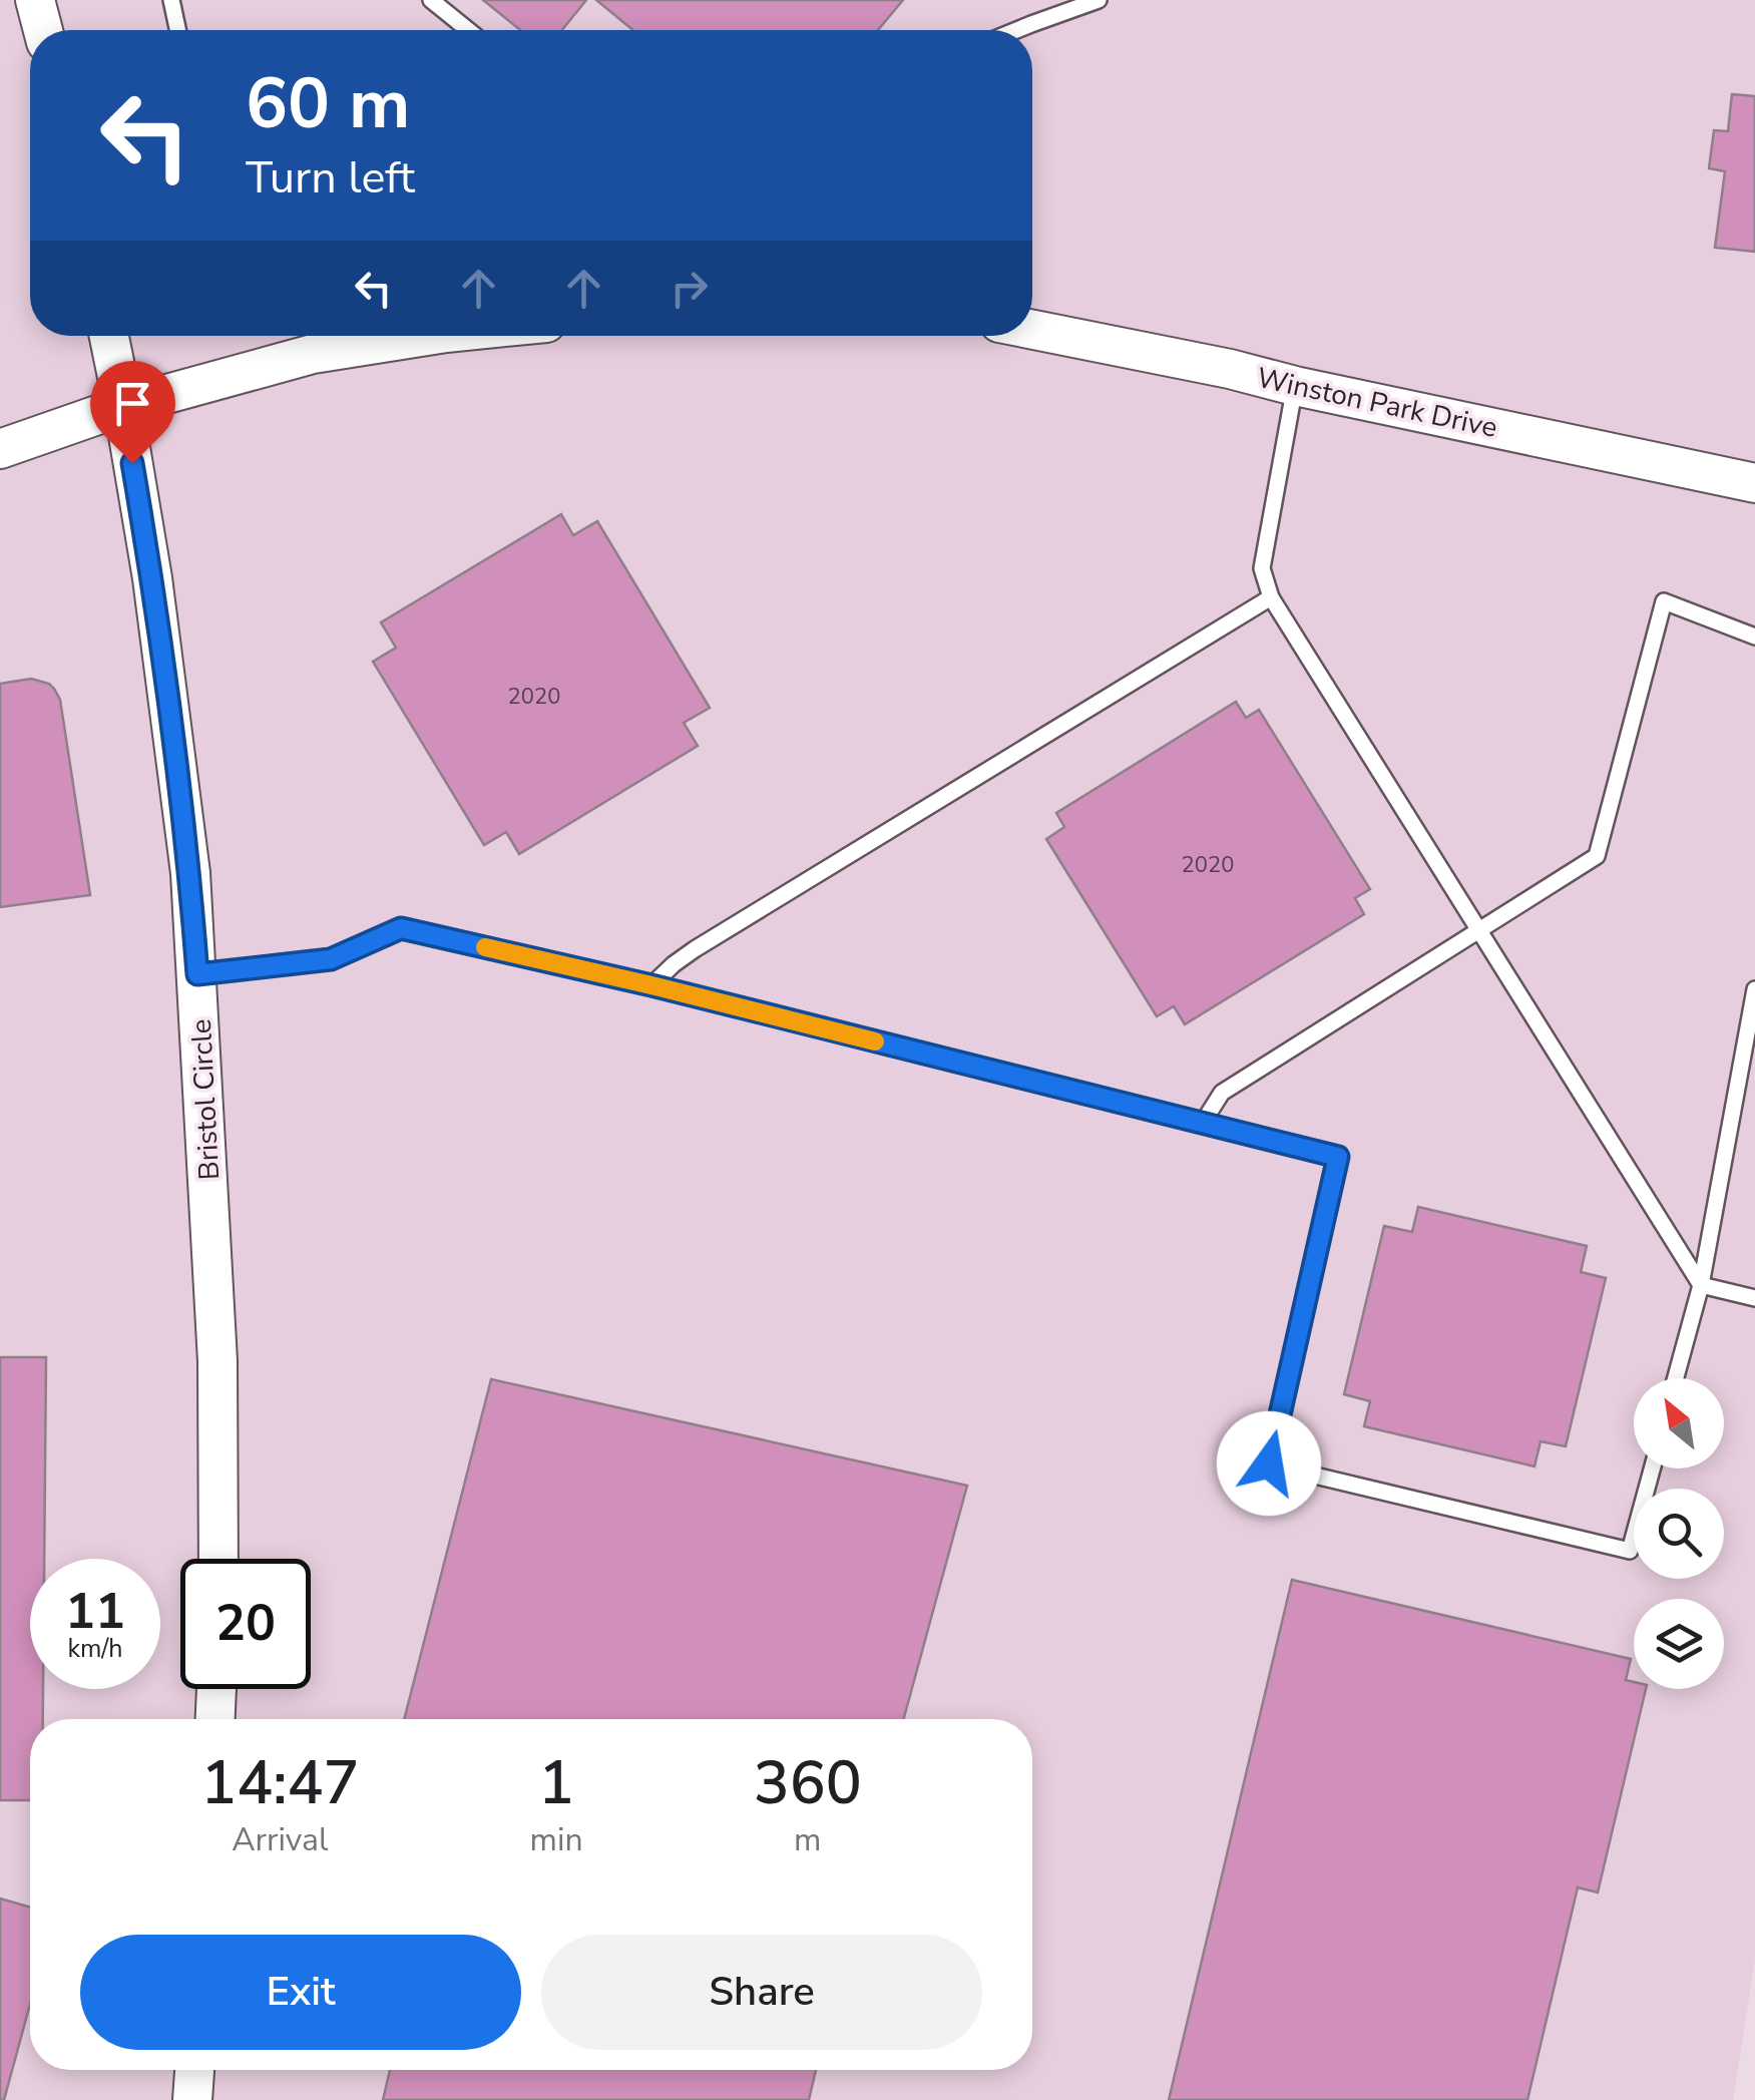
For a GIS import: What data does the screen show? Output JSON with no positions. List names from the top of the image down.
{
  "streets": {
    "street": ["Winston Park Drive", "Bristol Circle"]
  },
  "house_numbers": ["2020", "2020"],
  "north": "top left",
  "page": {
    "turn": ["60 m", "Turn left"],
    "speed": "11 km/h",
    "limit": "20",
    "eta": [
      "14:47",
      "Arrival",
      "1",
      "min",
      "360",
      "m"
    ],
    "buttons": ["Exit", "Share"]
  }
}
